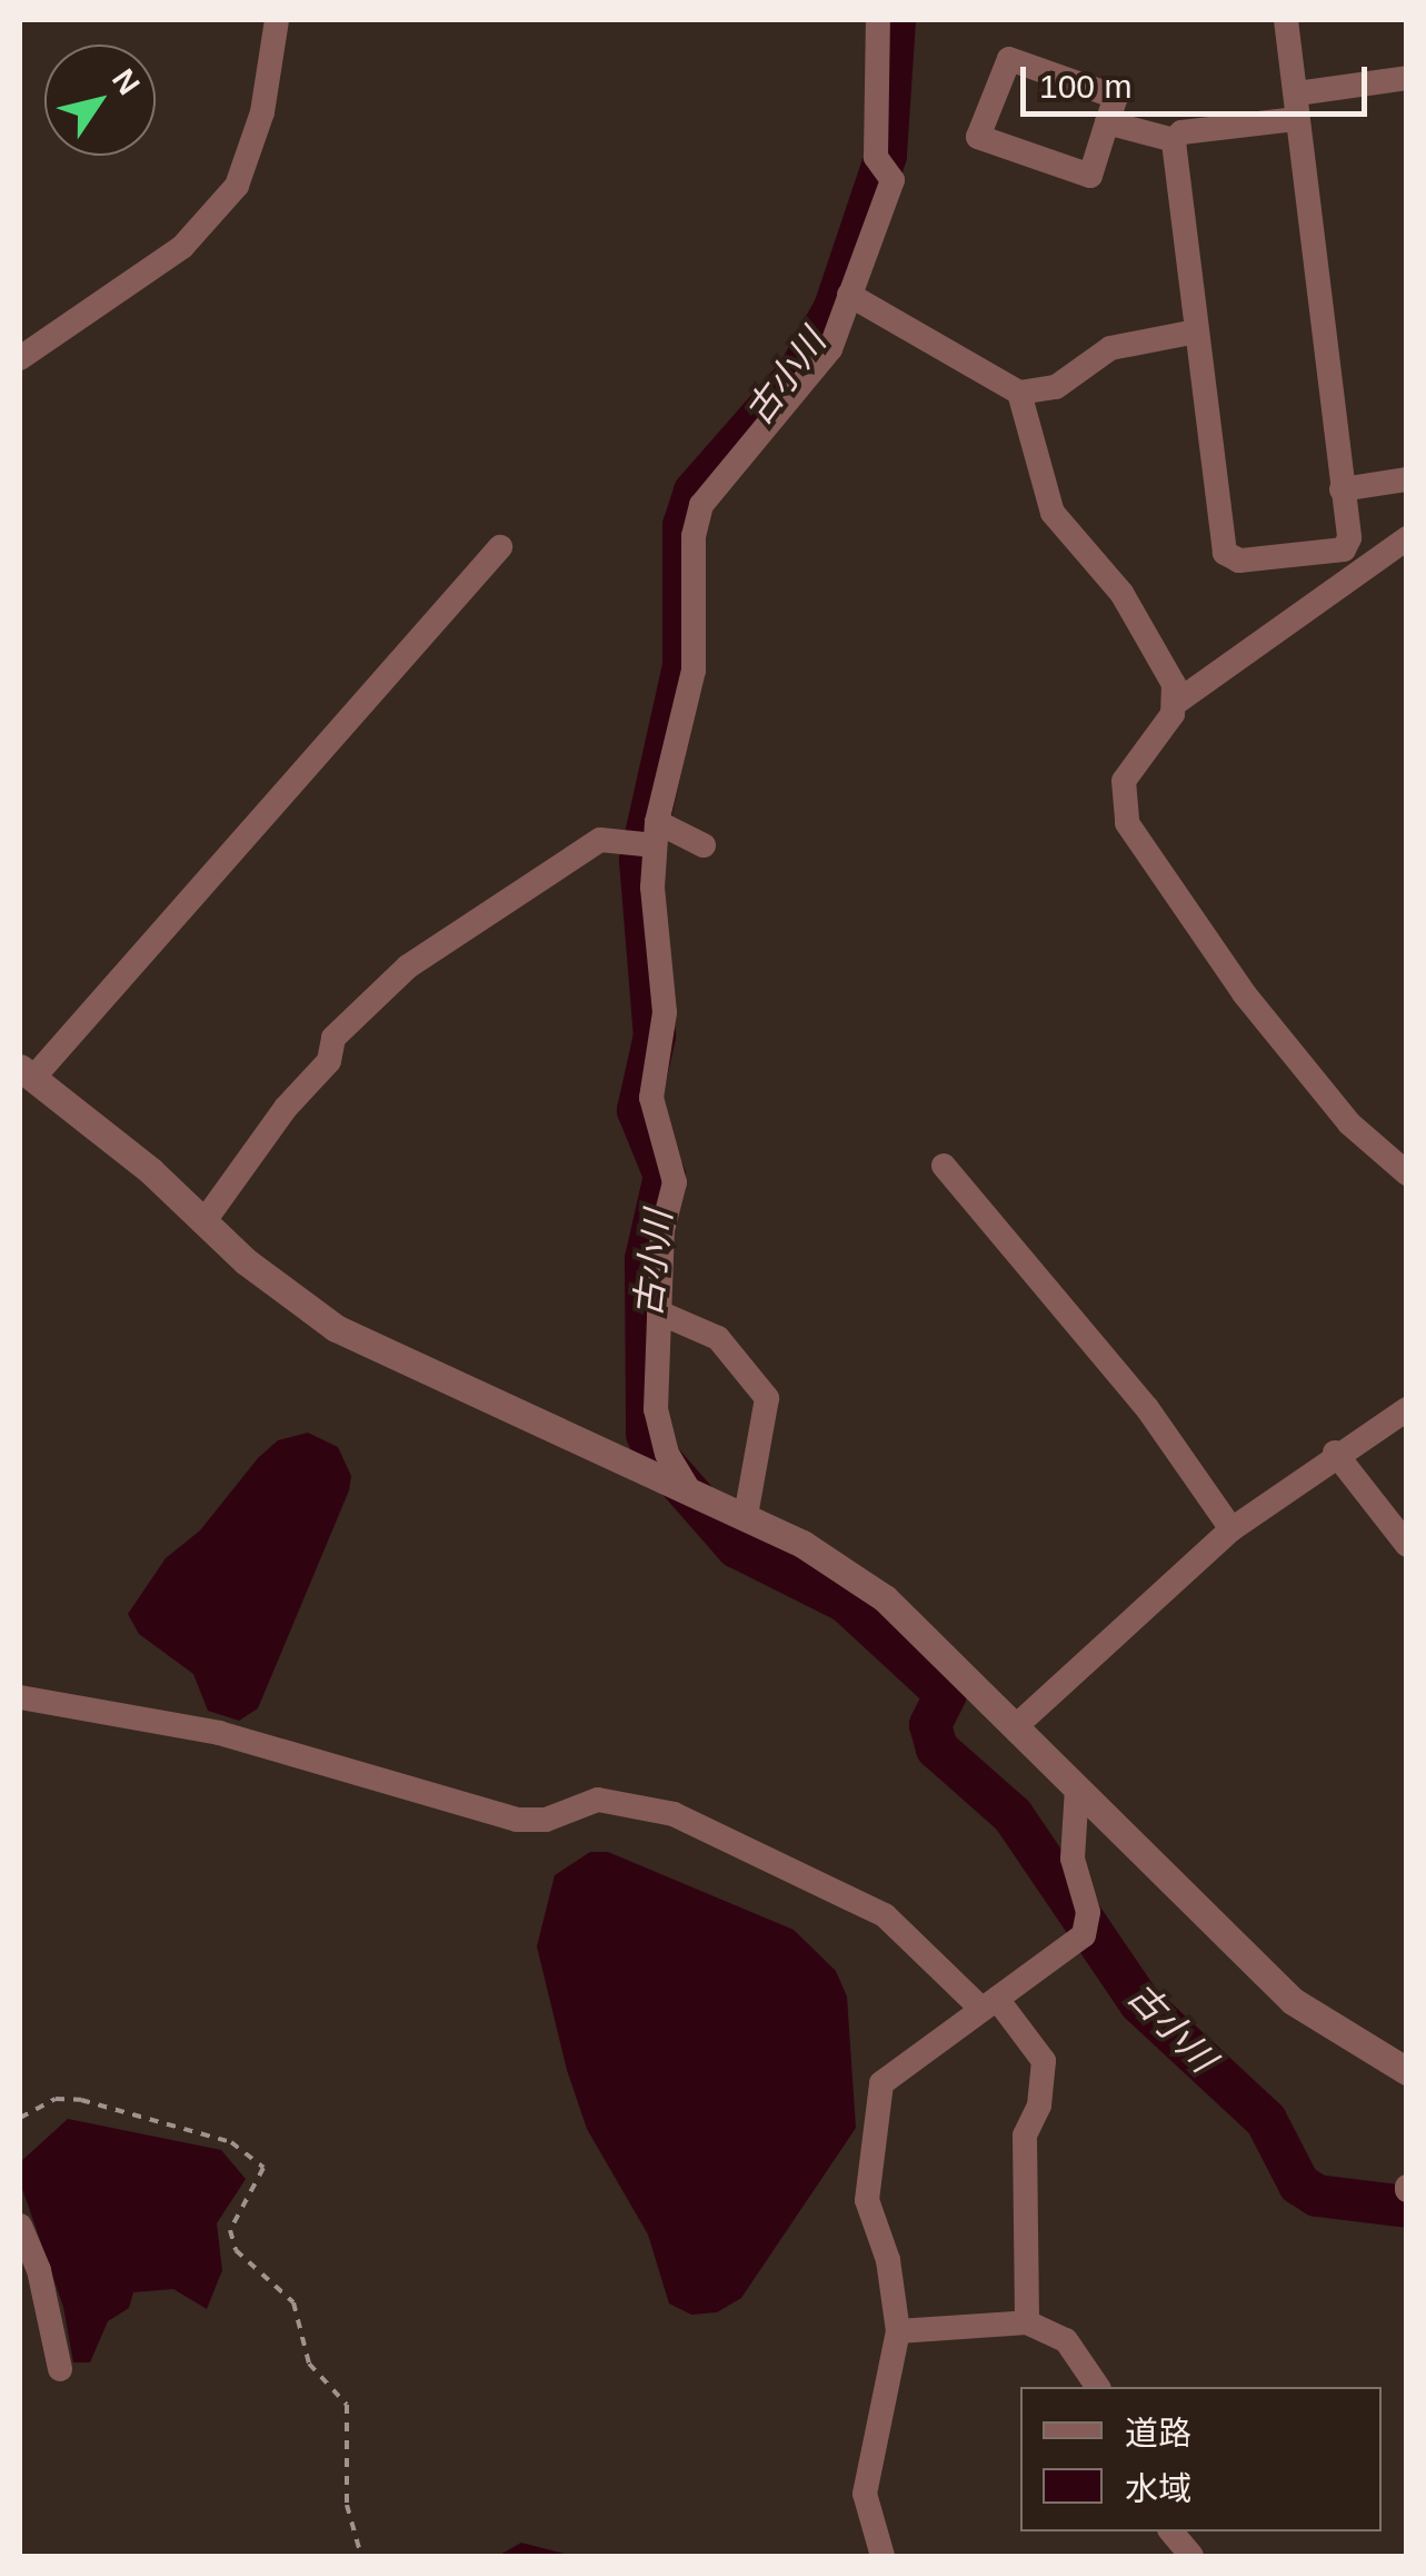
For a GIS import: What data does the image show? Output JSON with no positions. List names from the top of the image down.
{
  "water": ["古小川"],
  "legend": ["道路", "水域"],
  "scale_bar": "100 m",
  "north": "top right"
}
